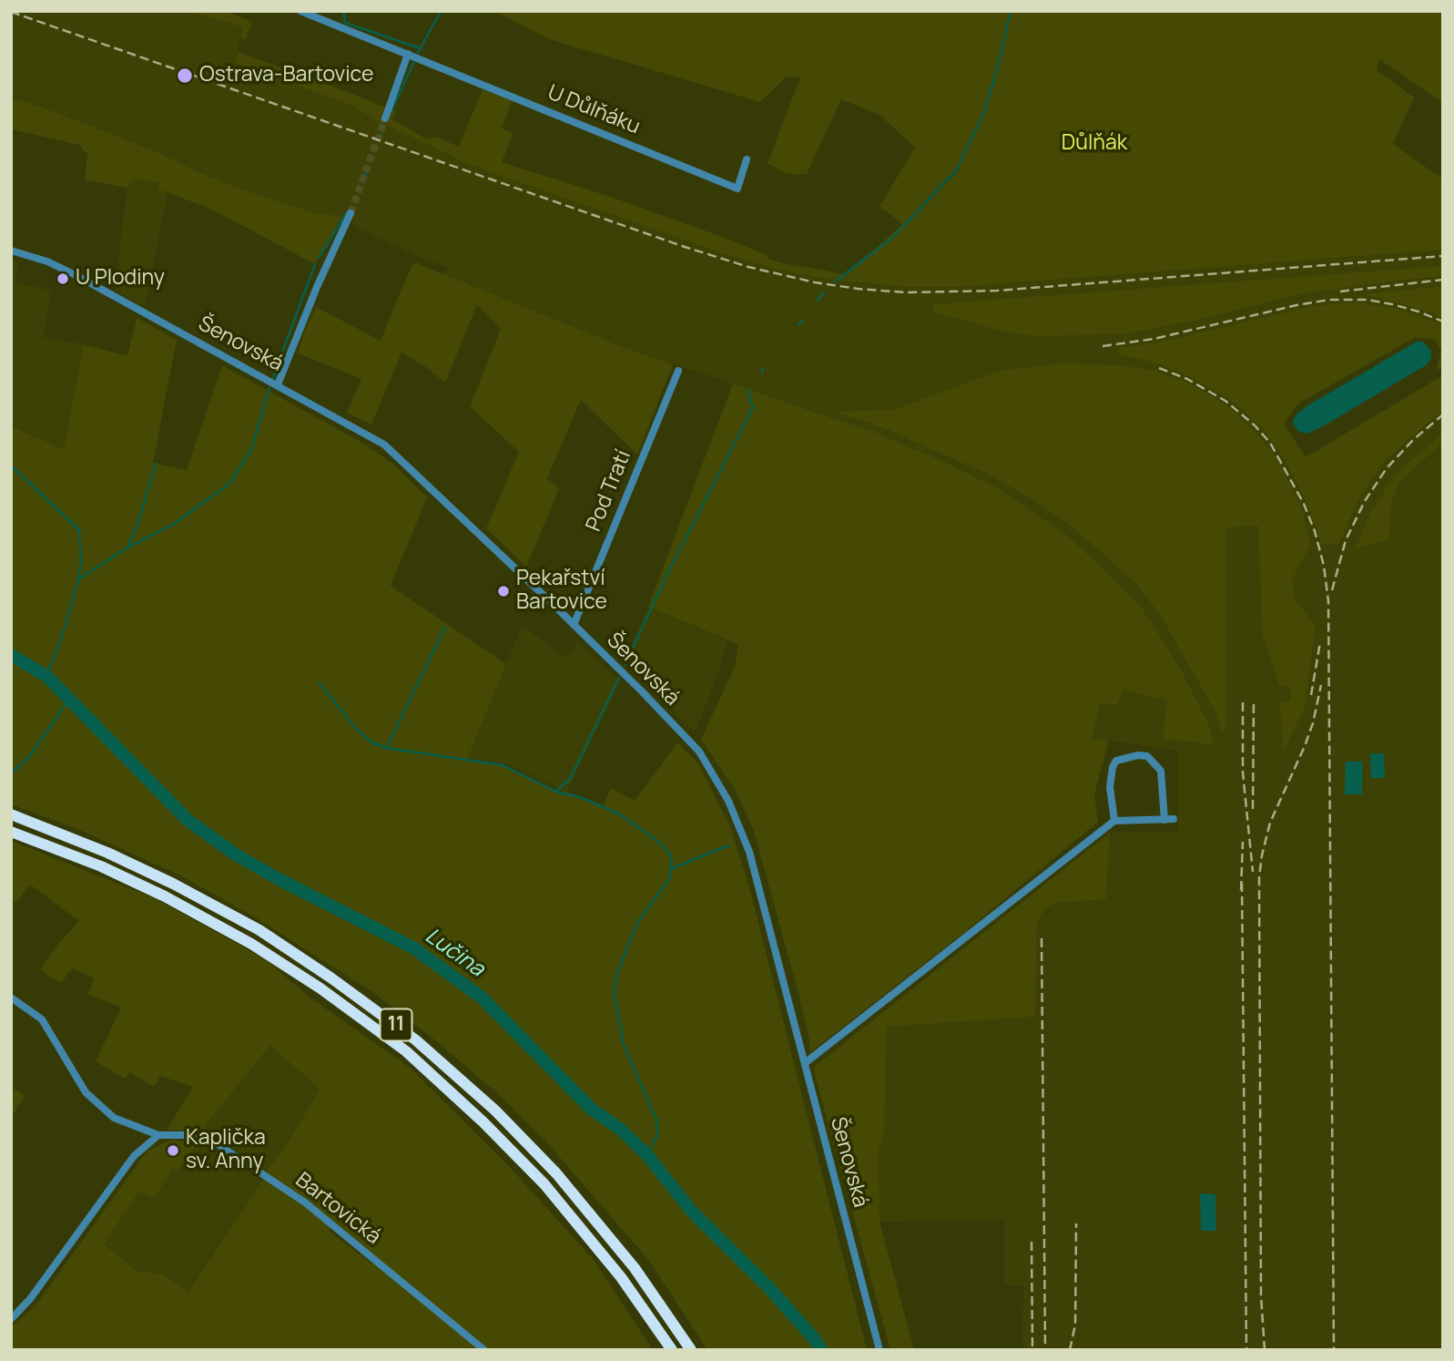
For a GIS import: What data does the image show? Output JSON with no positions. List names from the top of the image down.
{
  "streets": {
    "highway": ["11"],
    "street": [
      "U Důlňáku",
      "Šenovská",
      "Pod Tratí",
      "Bartovická"
    ]
  },
  "crossings": [
    ["Šenovská", "Pod Tratí"]
  ],
  "water": ["Lučina"],
  "parks": ["Důlňák"],
  "places": [
    "Ostrava-Bartovice",
    "U Plodiny",
    "Pekařství Bartovice",
    "Kaplička sv. Anny"
  ]
}
